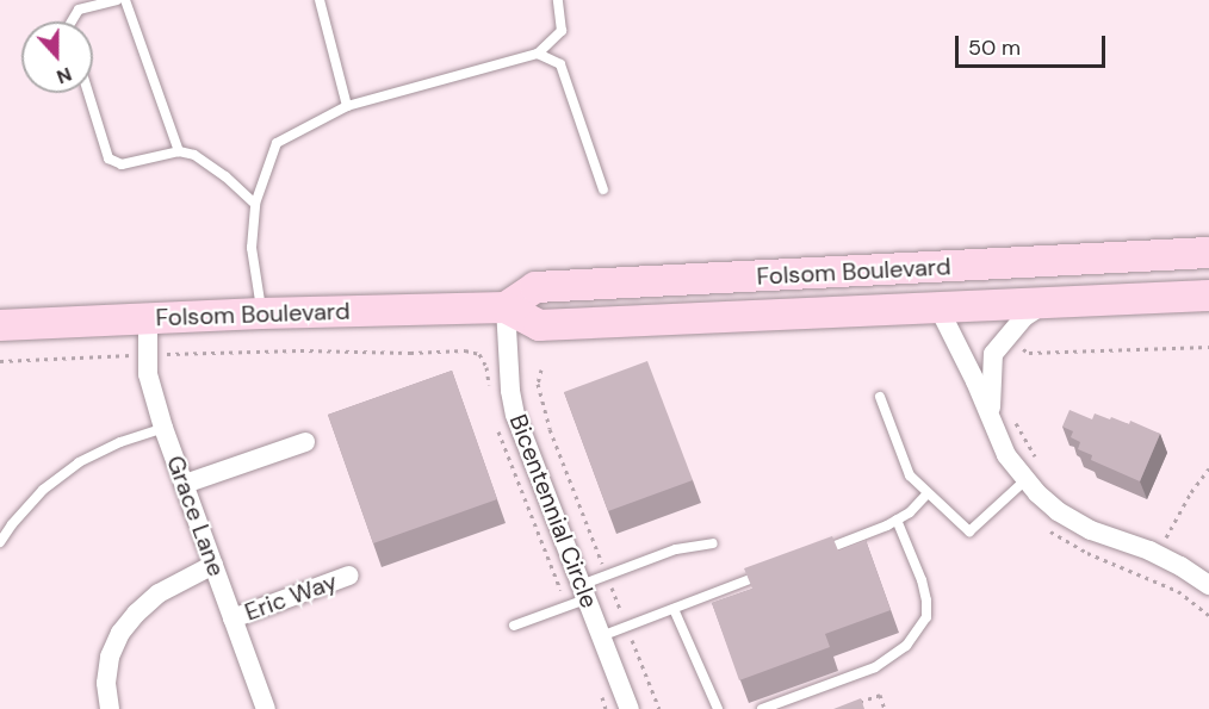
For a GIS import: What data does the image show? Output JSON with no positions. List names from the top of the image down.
{
  "streets": {
    "main road": ["Folsom Boulevard"],
    "street": ["Bicentennial Circle", "Grace Lane", "Eric Way"]
  },
  "crossings": [
    ["Folsom Boulevard", "Bicentennial Circle"],
    ["Folsom Boulevard", "Grace Lane"],
    ["Grace Lane", "Eric Way"]
  ],
  "scale_bar": "50 m",
  "north": "bottom"
}
